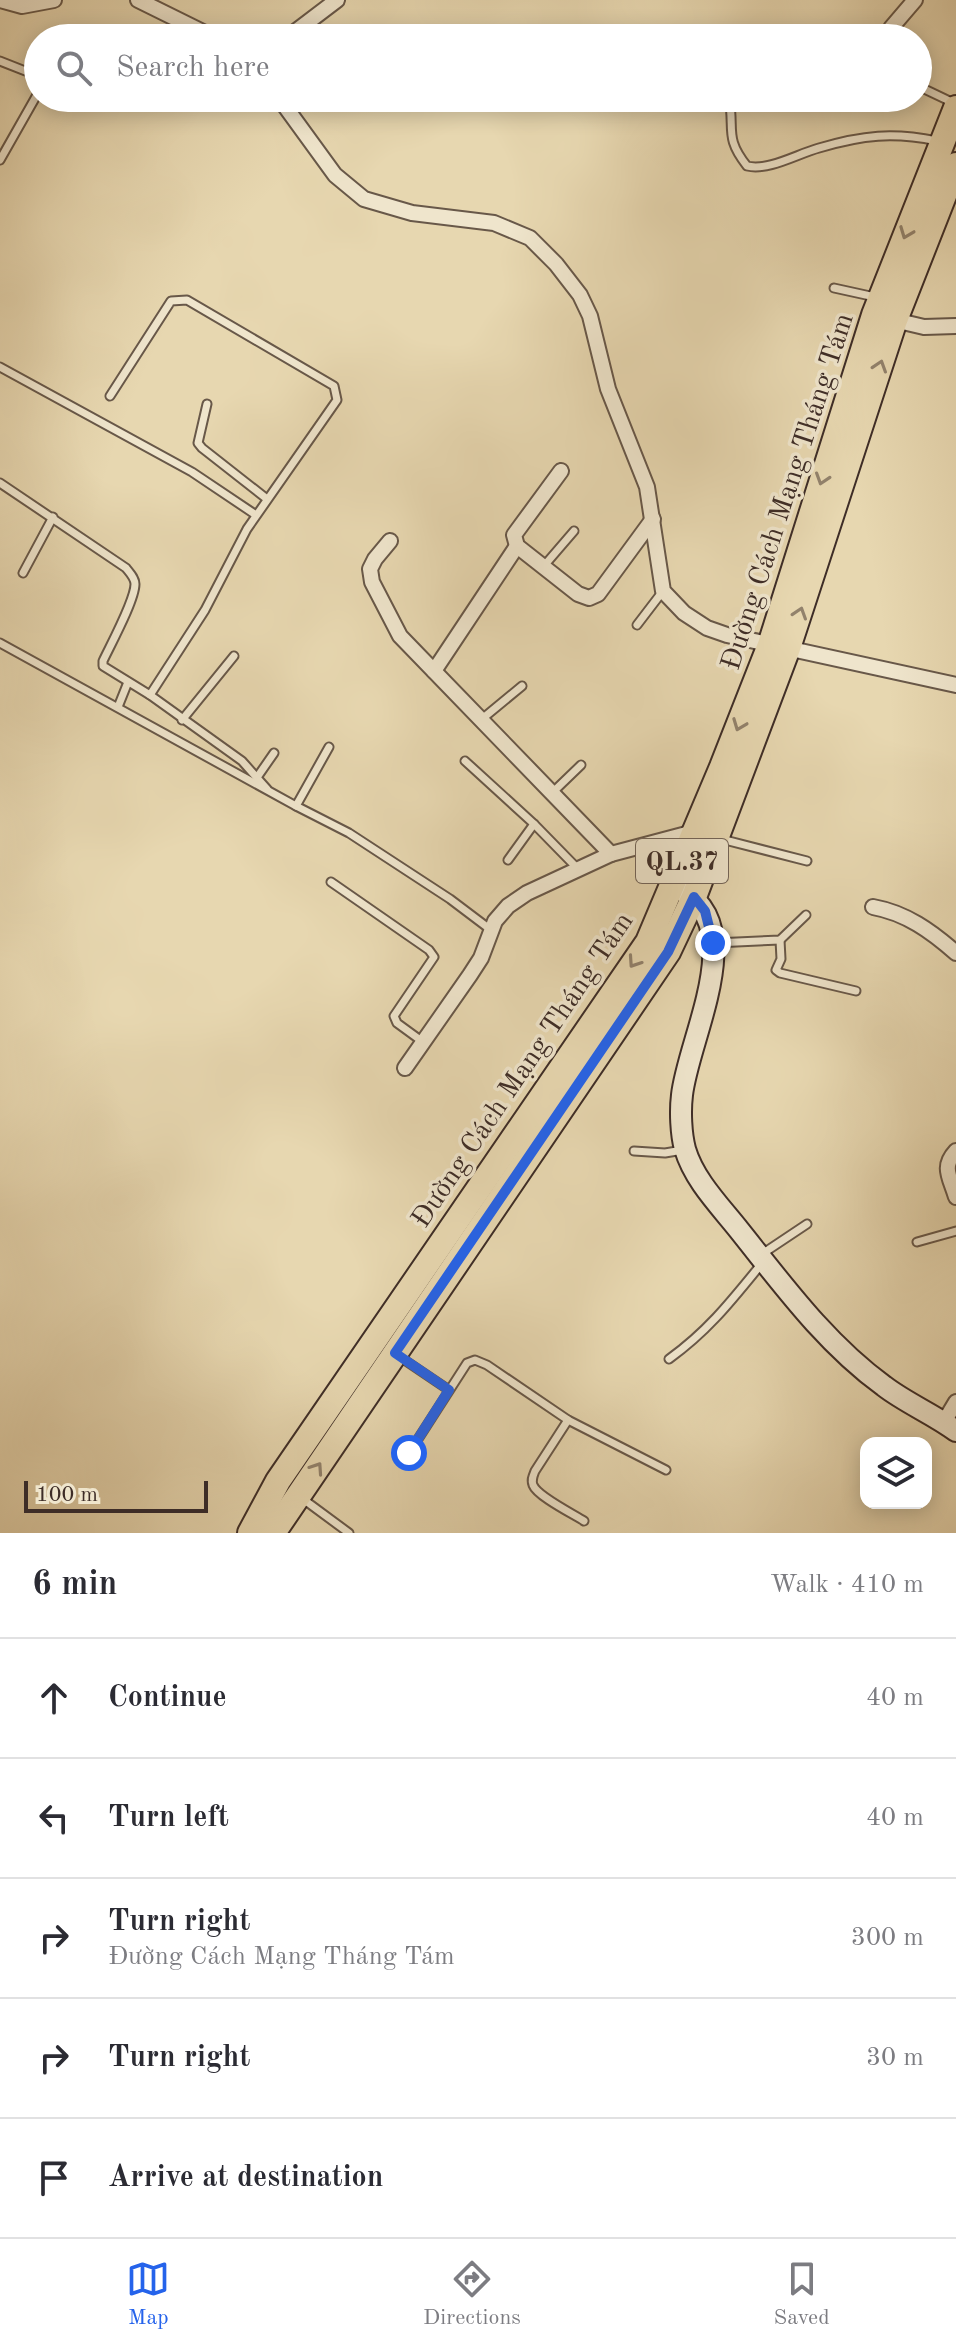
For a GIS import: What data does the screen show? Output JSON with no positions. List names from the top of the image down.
{
  "streets": {
    "main road": ["Đường Cách Mạng Tháng Tám", "QL.37"]
  },
  "scale_bar": "100 m",
  "page": {
    "search": "Search here",
    "scale": "100 m",
    "heading": ["6 min", "Walk · 410 m"],
    "list": [
      ["Continue", "40 m"],
      ["Turn left", "40 m"],
      ["Turn right", "Đường Cách Mạng Tháng Tám", "300 m"],
      ["Turn right", "30 m"],
      "Arrive at destination"
    ],
    "nav": ["Map", "Directions", "Saved"]
  }
}
